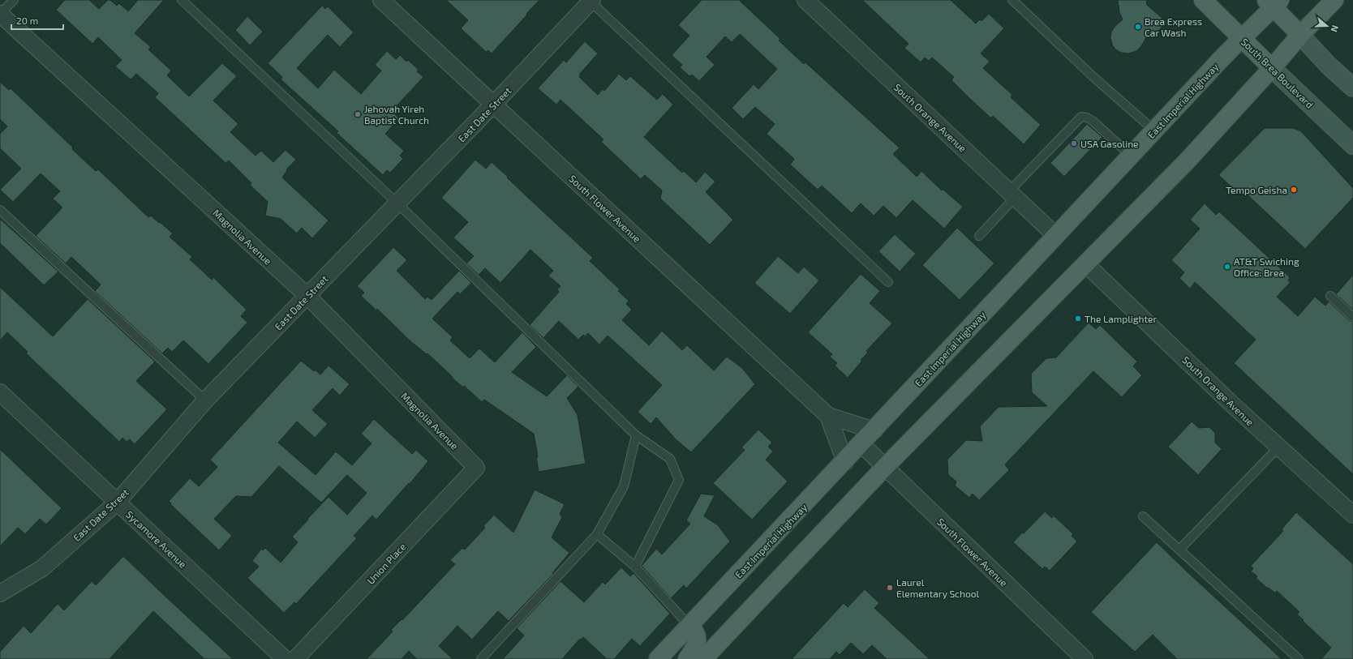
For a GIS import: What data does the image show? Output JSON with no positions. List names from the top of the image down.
{
  "streets": {
    "main road": ["South Brea Boulevard", "East Imperial Highway"],
    "street": [
      "East Date Street",
      "South Orange Avenue",
      "South Flower Avenue",
      "Magnolia Avenue",
      "Sycamore Avenue",
      "Union Place"
    ]
  },
  "crossings": [
    ["South Brea Boulevard", "East Imperial Highway"],
    ["East Imperial Highway", "South Orange Avenue"],
    ["East Imperial Highway", "South Flower Avenue"],
    ["East Date Street", "South Flower Avenue"],
    ["East Date Street", "Magnolia Avenue"],
    ["East Date Street", "Sycamore Avenue"],
    ["Magnolia Avenue", "Union Place"]
  ],
  "places": [
    "Brea Express Car Wash",
    "Jehovah Yireh Baptist Church",
    "USA Gasoline",
    "Tempo Geisha",
    "AT&T Swiching Office: Brea",
    "The Lamplighter",
    "Laurel Elementary School"
  ],
  "scale_bar": "20 m",
  "north": "right"
}
